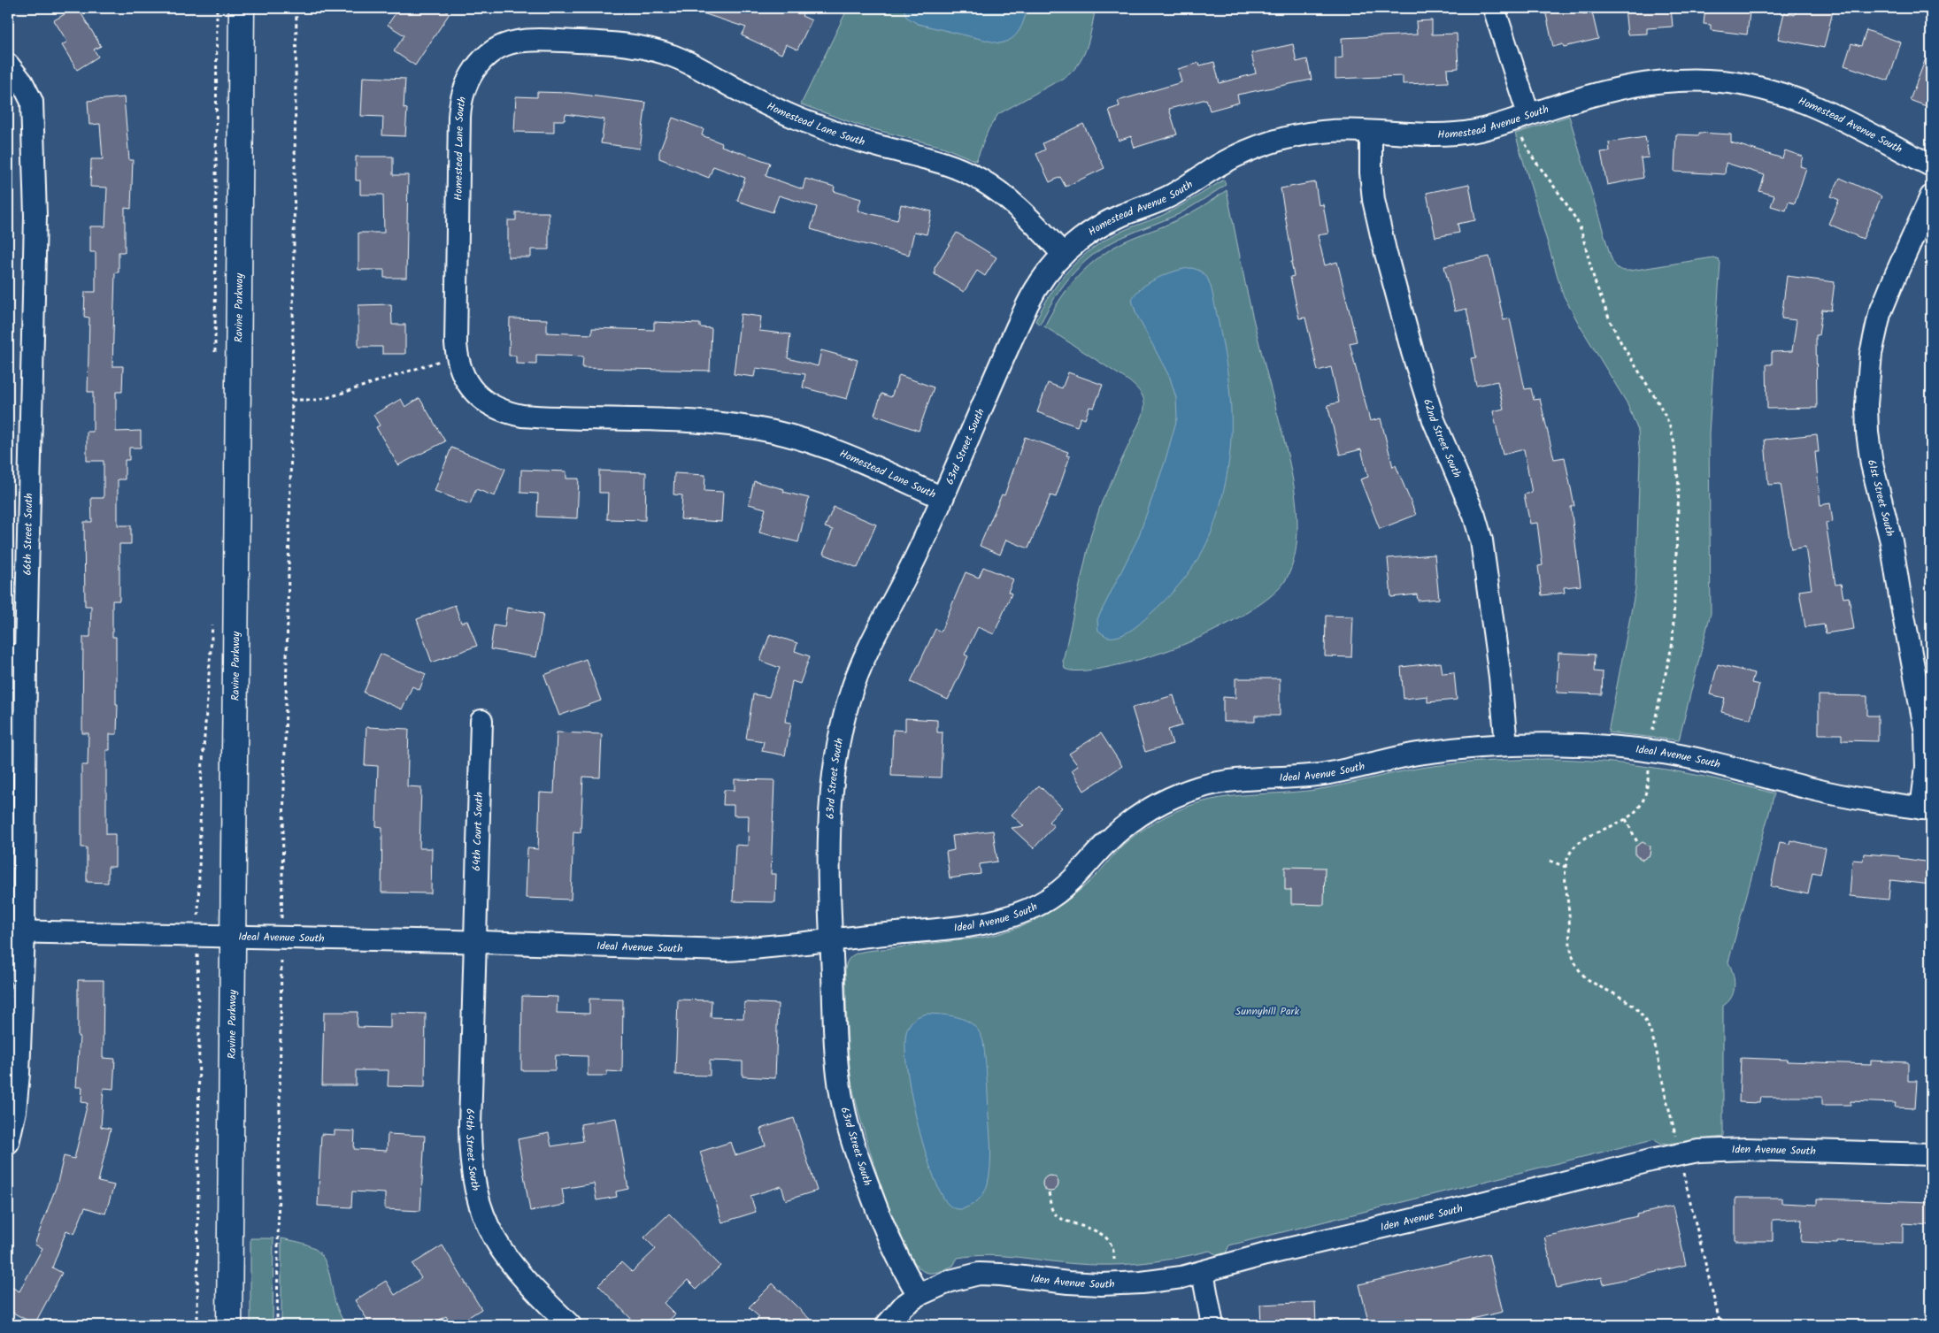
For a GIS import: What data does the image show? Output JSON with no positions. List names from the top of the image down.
{
  "streets": {
    "street": [
      "Homestead Avenue South",
      "Homestead Lane South",
      "Ravine Parkway",
      "62nd Street South",
      "63rd Street South",
      "61st Street South",
      "66th Street South",
      "Ideal Avenue South",
      "64th Court South",
      "64th Street South",
      "Iden Avenue South"
    ]
  },
  "crossings": [
    ["Homestead Avenue South", "Homestead Lane South"],
    ["Homestead Avenue South", "62nd Street South"],
    ["Homestead Avenue South", "63rd Street South"],
    ["Homestead Lane South", "63rd Street South"],
    ["Ravine Parkway", "Ideal Avenue South"],
    ["62nd Street South", "Ideal Avenue South"],
    ["63rd Street South", "Ideal Avenue South"],
    ["63rd Street South", "Iden Avenue South"],
    ["61st Street South", "Ideal Avenue South"],
    ["66th Street South", "Ideal Avenue South"],
    ["Ideal Avenue South", "64th Court South"],
    ["Ideal Avenue South", "64th Street South"],
    ["64th Court South", "64th Street South"]
  ],
  "parks": ["Sunnyhill Park"]
}
